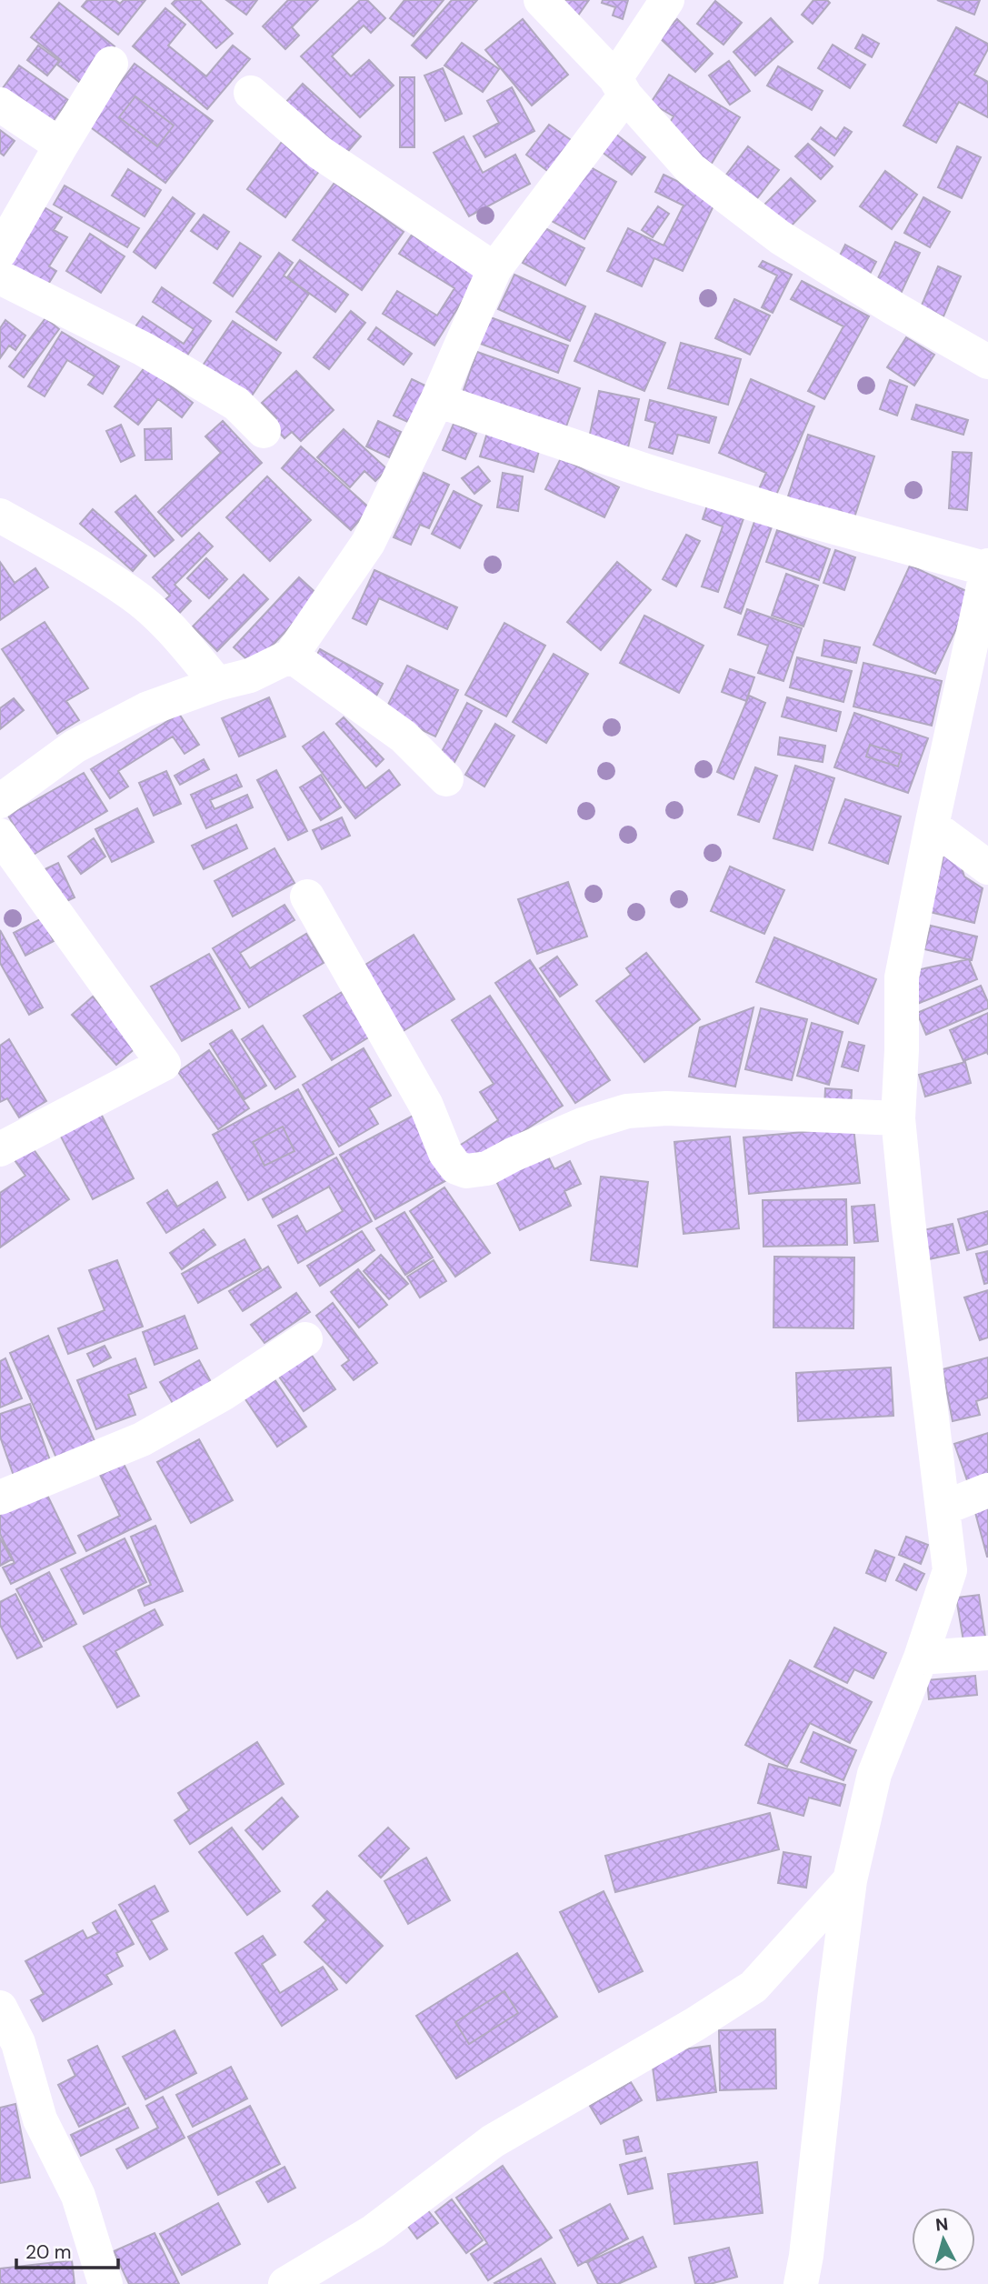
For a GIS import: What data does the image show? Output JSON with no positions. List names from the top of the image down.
{
  "scale_bar": "20 m",
  "north": "top"
}
